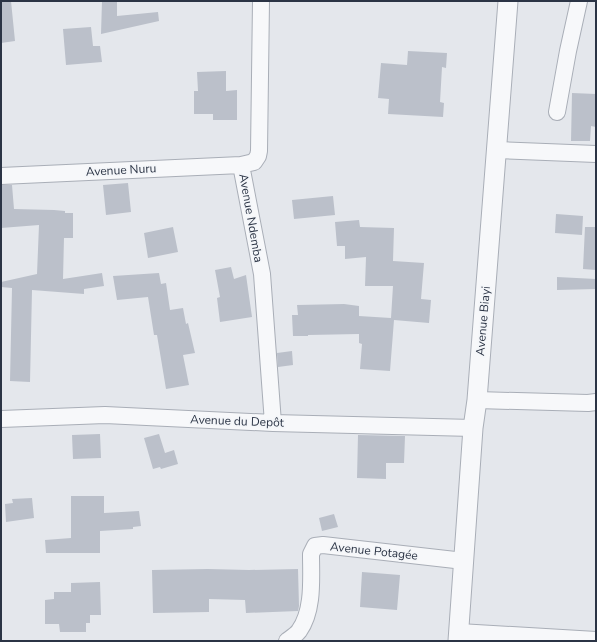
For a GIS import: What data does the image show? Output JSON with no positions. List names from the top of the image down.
{
  "streets": {
    "street": [
      "Avenue Nuru",
      "Avenue Ndemba",
      "Avenue Biayi",
      "Avenue du Depôt",
      "Avenue Potagée"
    ]
  },
  "crossings": [
    ["Avenue Nuru", "Avenue Ndemba"],
    ["Avenue Ndemba", "Avenue du Depôt"],
    ["Avenue Biayi", "Avenue du Depôt"],
    ["Avenue Biayi", "Avenue Potagée"]
  ]
}
